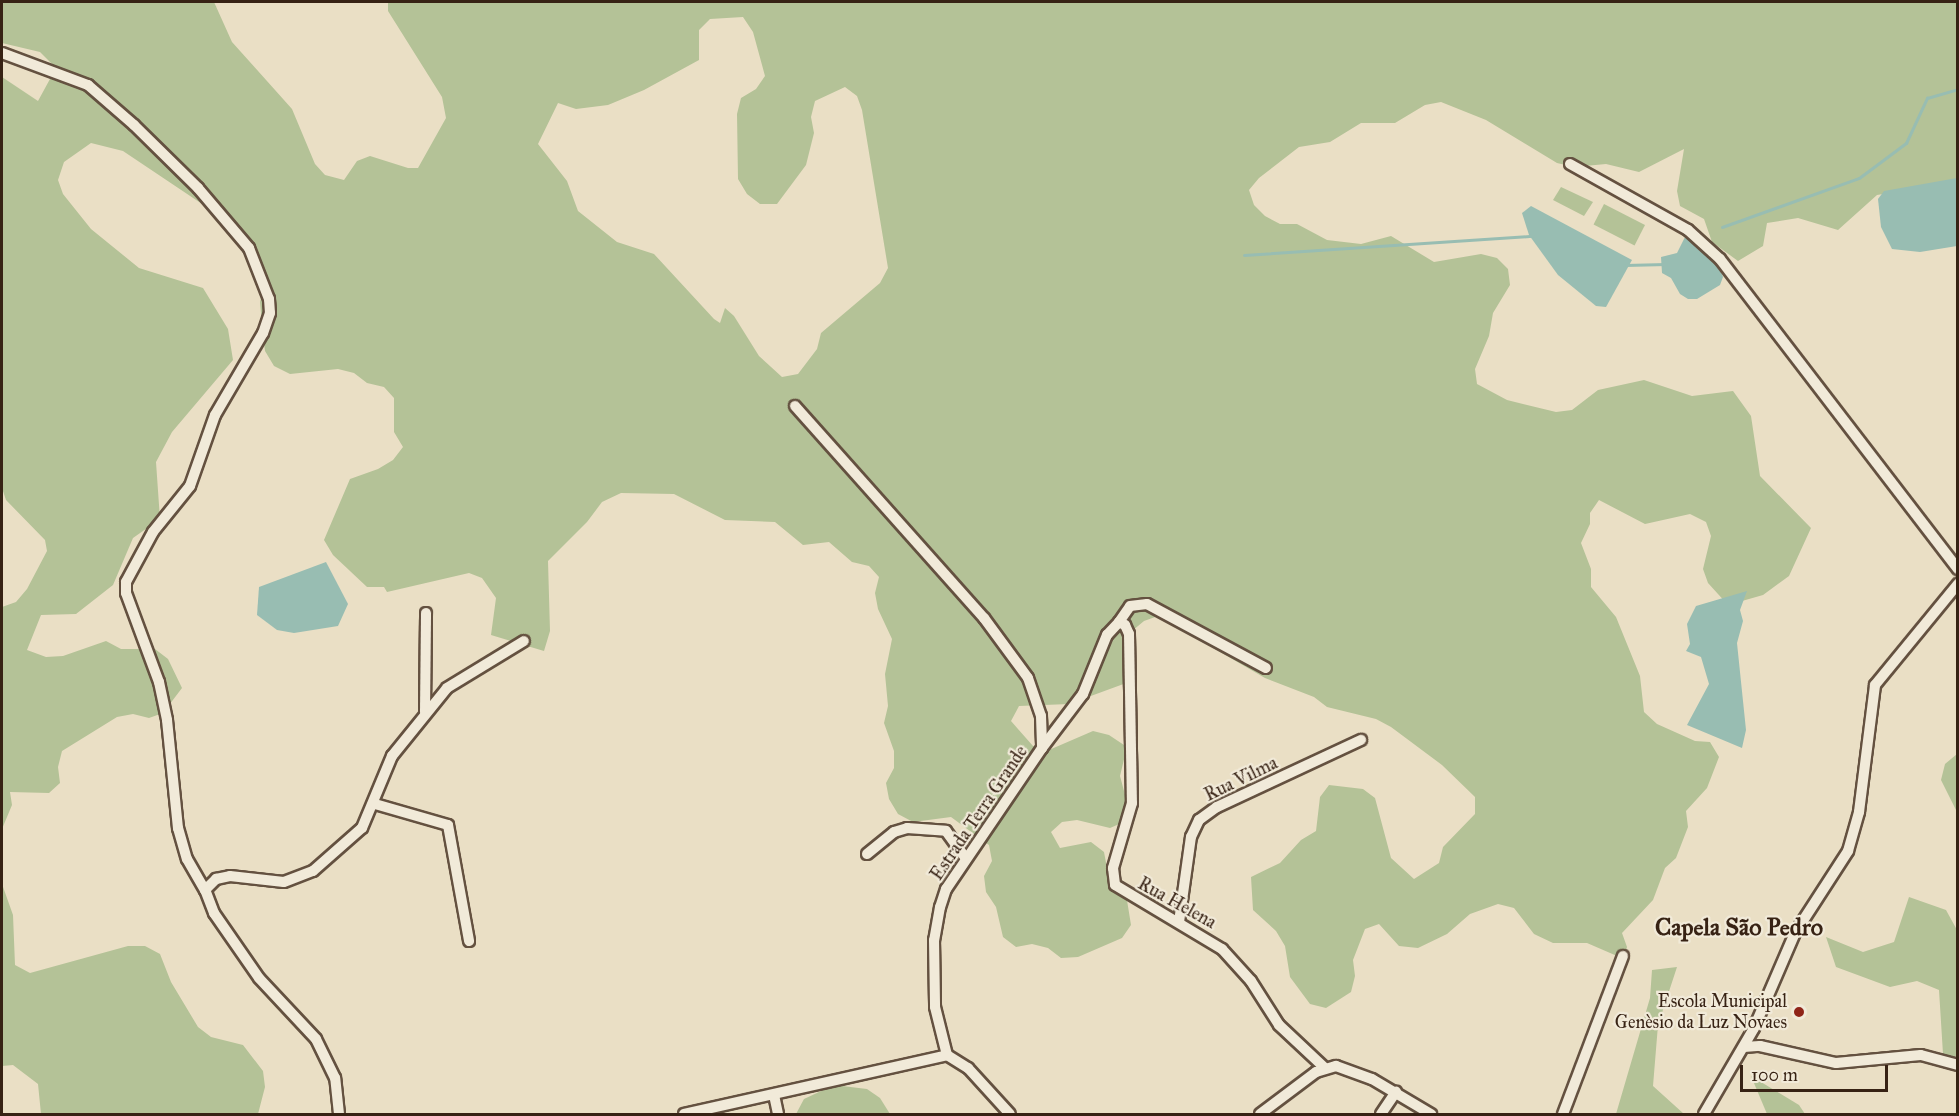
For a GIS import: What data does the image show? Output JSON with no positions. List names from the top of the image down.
{
  "streets": {
    "street": ["Rua Vilma", "Estrada Terra Grande", "Rua Helena"]
  },
  "crossings": [
    ["Rua Vilma", "Rua Helena"]
  ],
  "districts": ["Capela São Pedro"],
  "places": ["Escola Municipal Genèsio da Luz Novaes"],
  "scale_bar": "100 m"
}
